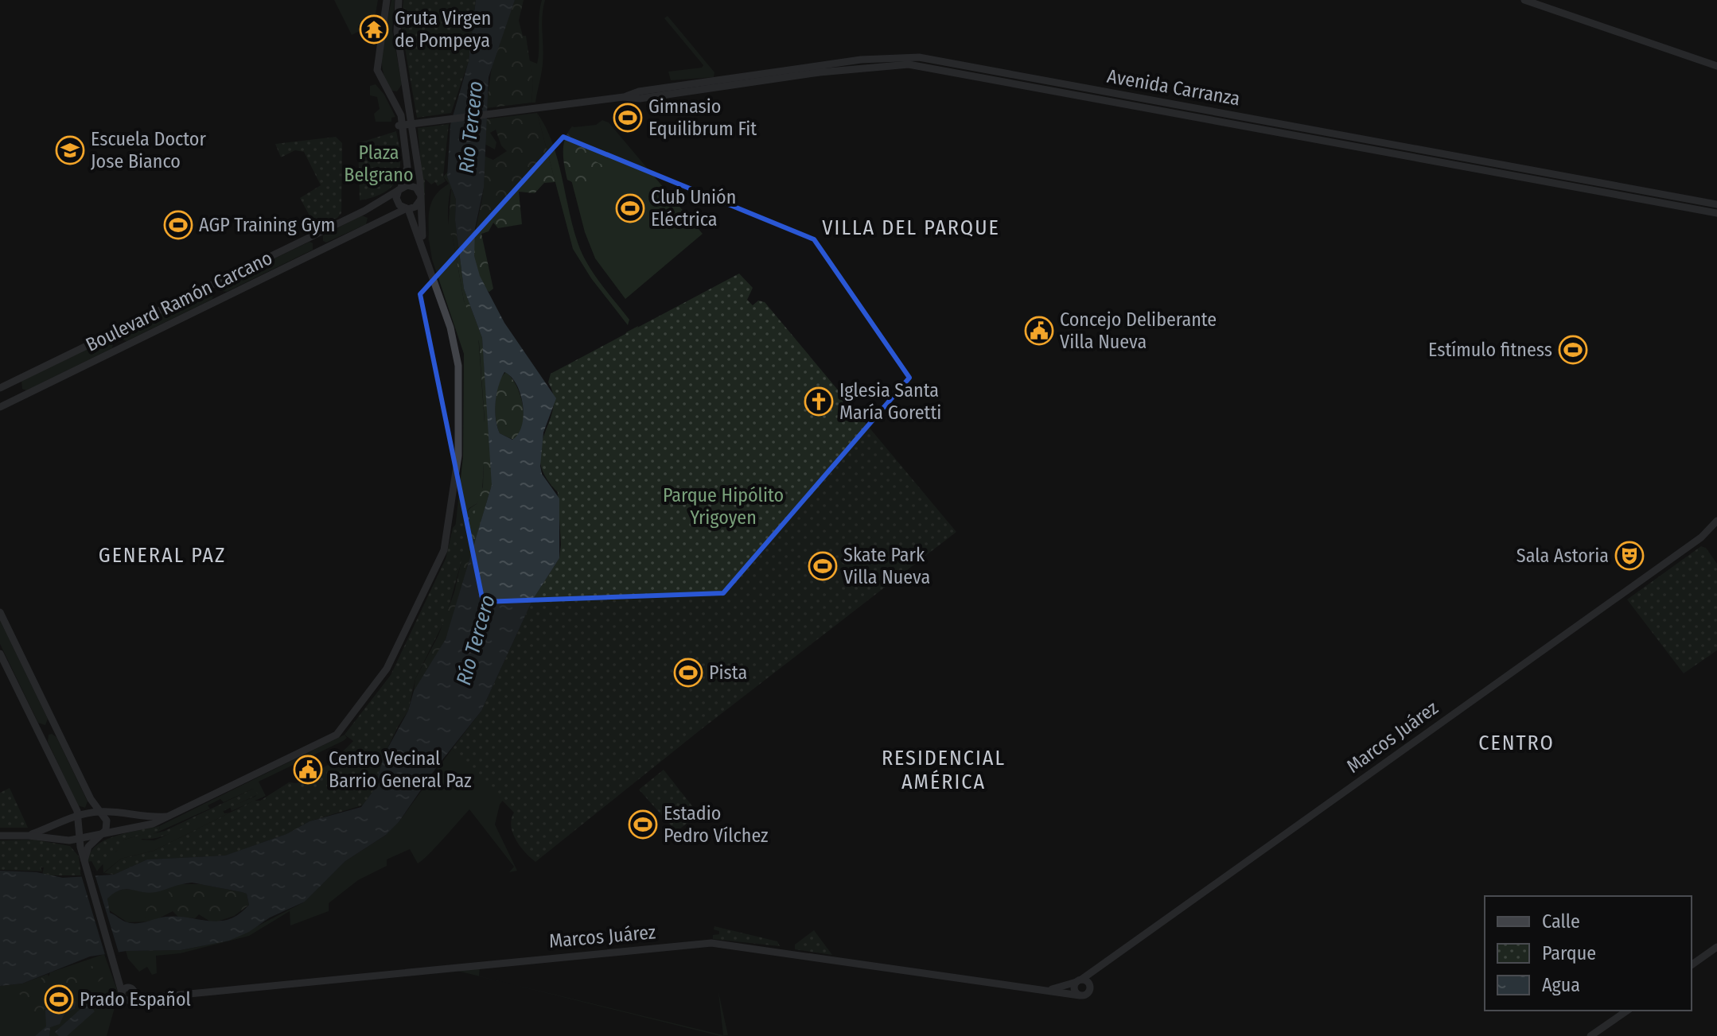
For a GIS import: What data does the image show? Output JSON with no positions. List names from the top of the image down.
{
  "streets": {
    "main road": ["Avenida Carranza", "Boulevard Ramón Carcano", "Marcos Juárez"]
  },
  "districts": [
    "VILLA DEL PARQUE",
    "GENERAL PAZ",
    "CENTRO",
    "RESIDENCIAL AMÉRICA"
  ],
  "water": ["Río Tercero"],
  "parks": ["Plaza Belgrano", "Parque Hipólito Yrigoyen"],
  "places": {
    "temple": ["Gruta Virgen de Pompeya"],
    "sports": [
      "Gimnasio Equilibrum Fit",
      "Club Unión Eléctrica",
      "AGP Training Gym",
      "Estímulo fitness",
      "Skate Park Villa Nueva",
      "Pista",
      "Estadio Pedro Vílchez",
      "Prado Español"
    ],
    "school or university": ["Escuela Doctor Jose Bianco"],
    "public building": ["Concejo Deliberante Villa Nueva", "Centro Vecinal Barrio General Paz"],
    "church": ["Iglesia Santa María Goretti"],
    "theatre": ["Sala Astoria"]
  },
  "legend": ["Calle", "Parque", "Agua"]
}
